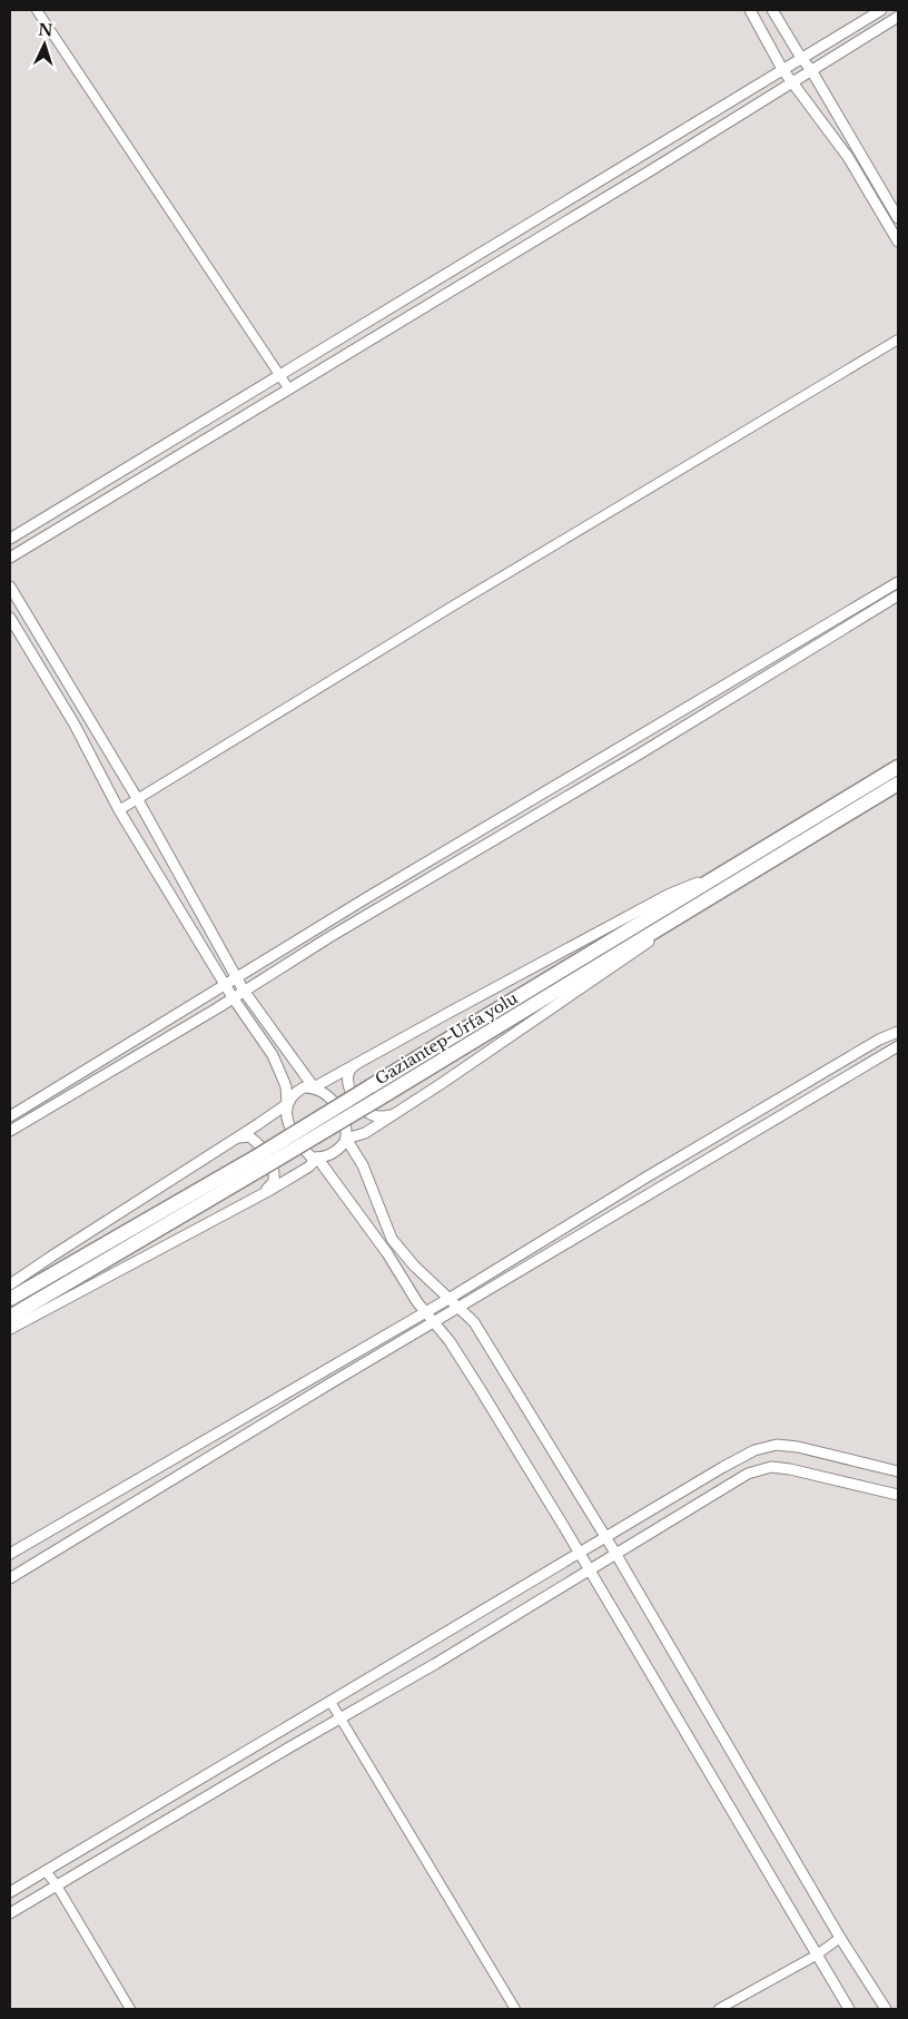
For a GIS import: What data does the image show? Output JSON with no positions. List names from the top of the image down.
{
  "streets": {
    "highway": ["Gaziantep-Urfa yolu"]
  },
  "north": "top"
}
